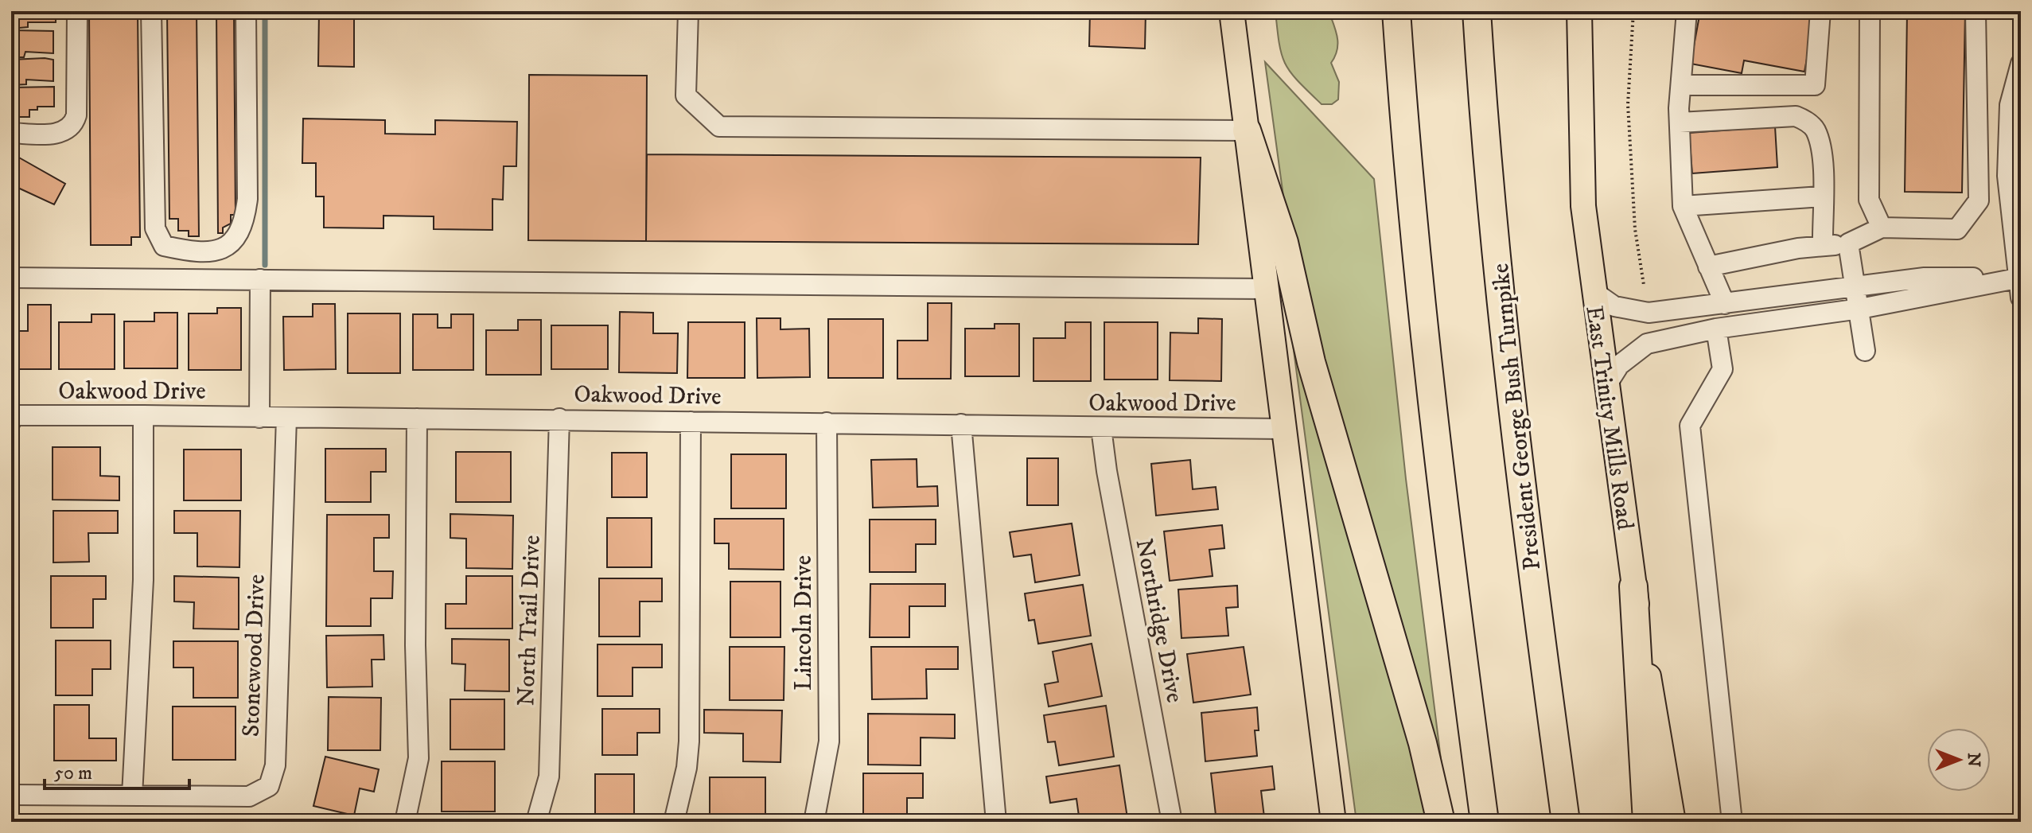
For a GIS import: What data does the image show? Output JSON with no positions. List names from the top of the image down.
{
  "streets": {
    "highway": ["President George Bush Turnpike"],
    "main road": ["East Trinity Mills Road"],
    "street": [
      "Oakwood Drive",
      "North Trail Drive",
      "Northridge Drive",
      "Lincoln Drive",
      "Stonewood Drive"
    ]
  },
  "crossings": [
    ["Oakwood Drive", "North Trail Drive"],
    ["Oakwood Drive", "Northridge Drive"],
    ["Oakwood Drive", "Lincoln Drive"],
    ["Oakwood Drive", "Stonewood Drive"]
  ],
  "scale_bar": "50 m",
  "north": "right"
}
